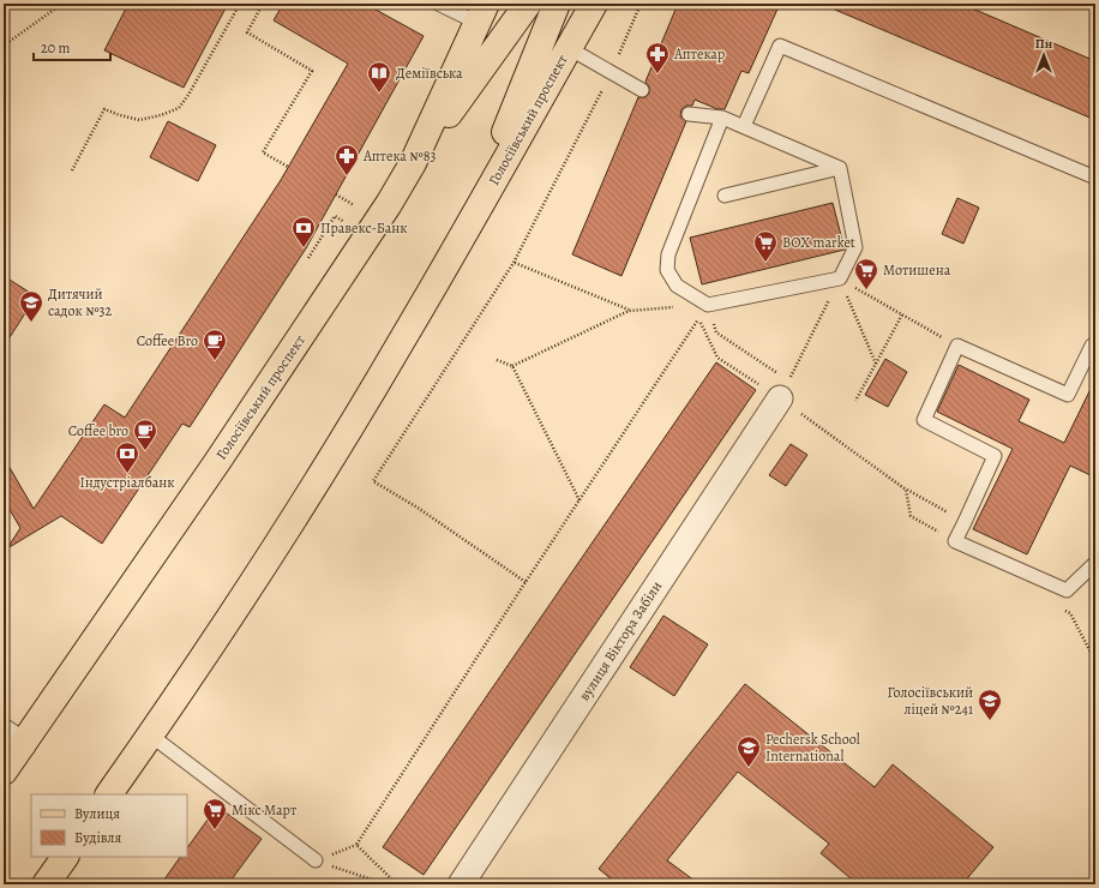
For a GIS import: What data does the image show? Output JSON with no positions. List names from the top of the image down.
{
  "streets": {
    "main road": ["Голосіївський проспект"],
    "street": ["вулиця Віктора Забіли"]
  },
  "places": {
    "pharmacy": ["Аптекар", "Аптека №83"],
    "library": ["Деміївська"],
    "bank": ["Правекс-Банк", "Індустріалбанк"],
    "supermarket": ["BOX market", "Мотишена", "Мікс Март"],
    "school or university": ["Дитячий садок №32", "Голосіївський ліцей №241", "Pechersk School International"],
    "cafe": ["Coffee Bro", "Coffee bro"]
  },
  "legend": ["Вулиця", "Будівля"],
  "scale_bar": "20 m",
  "north": "top"
}
